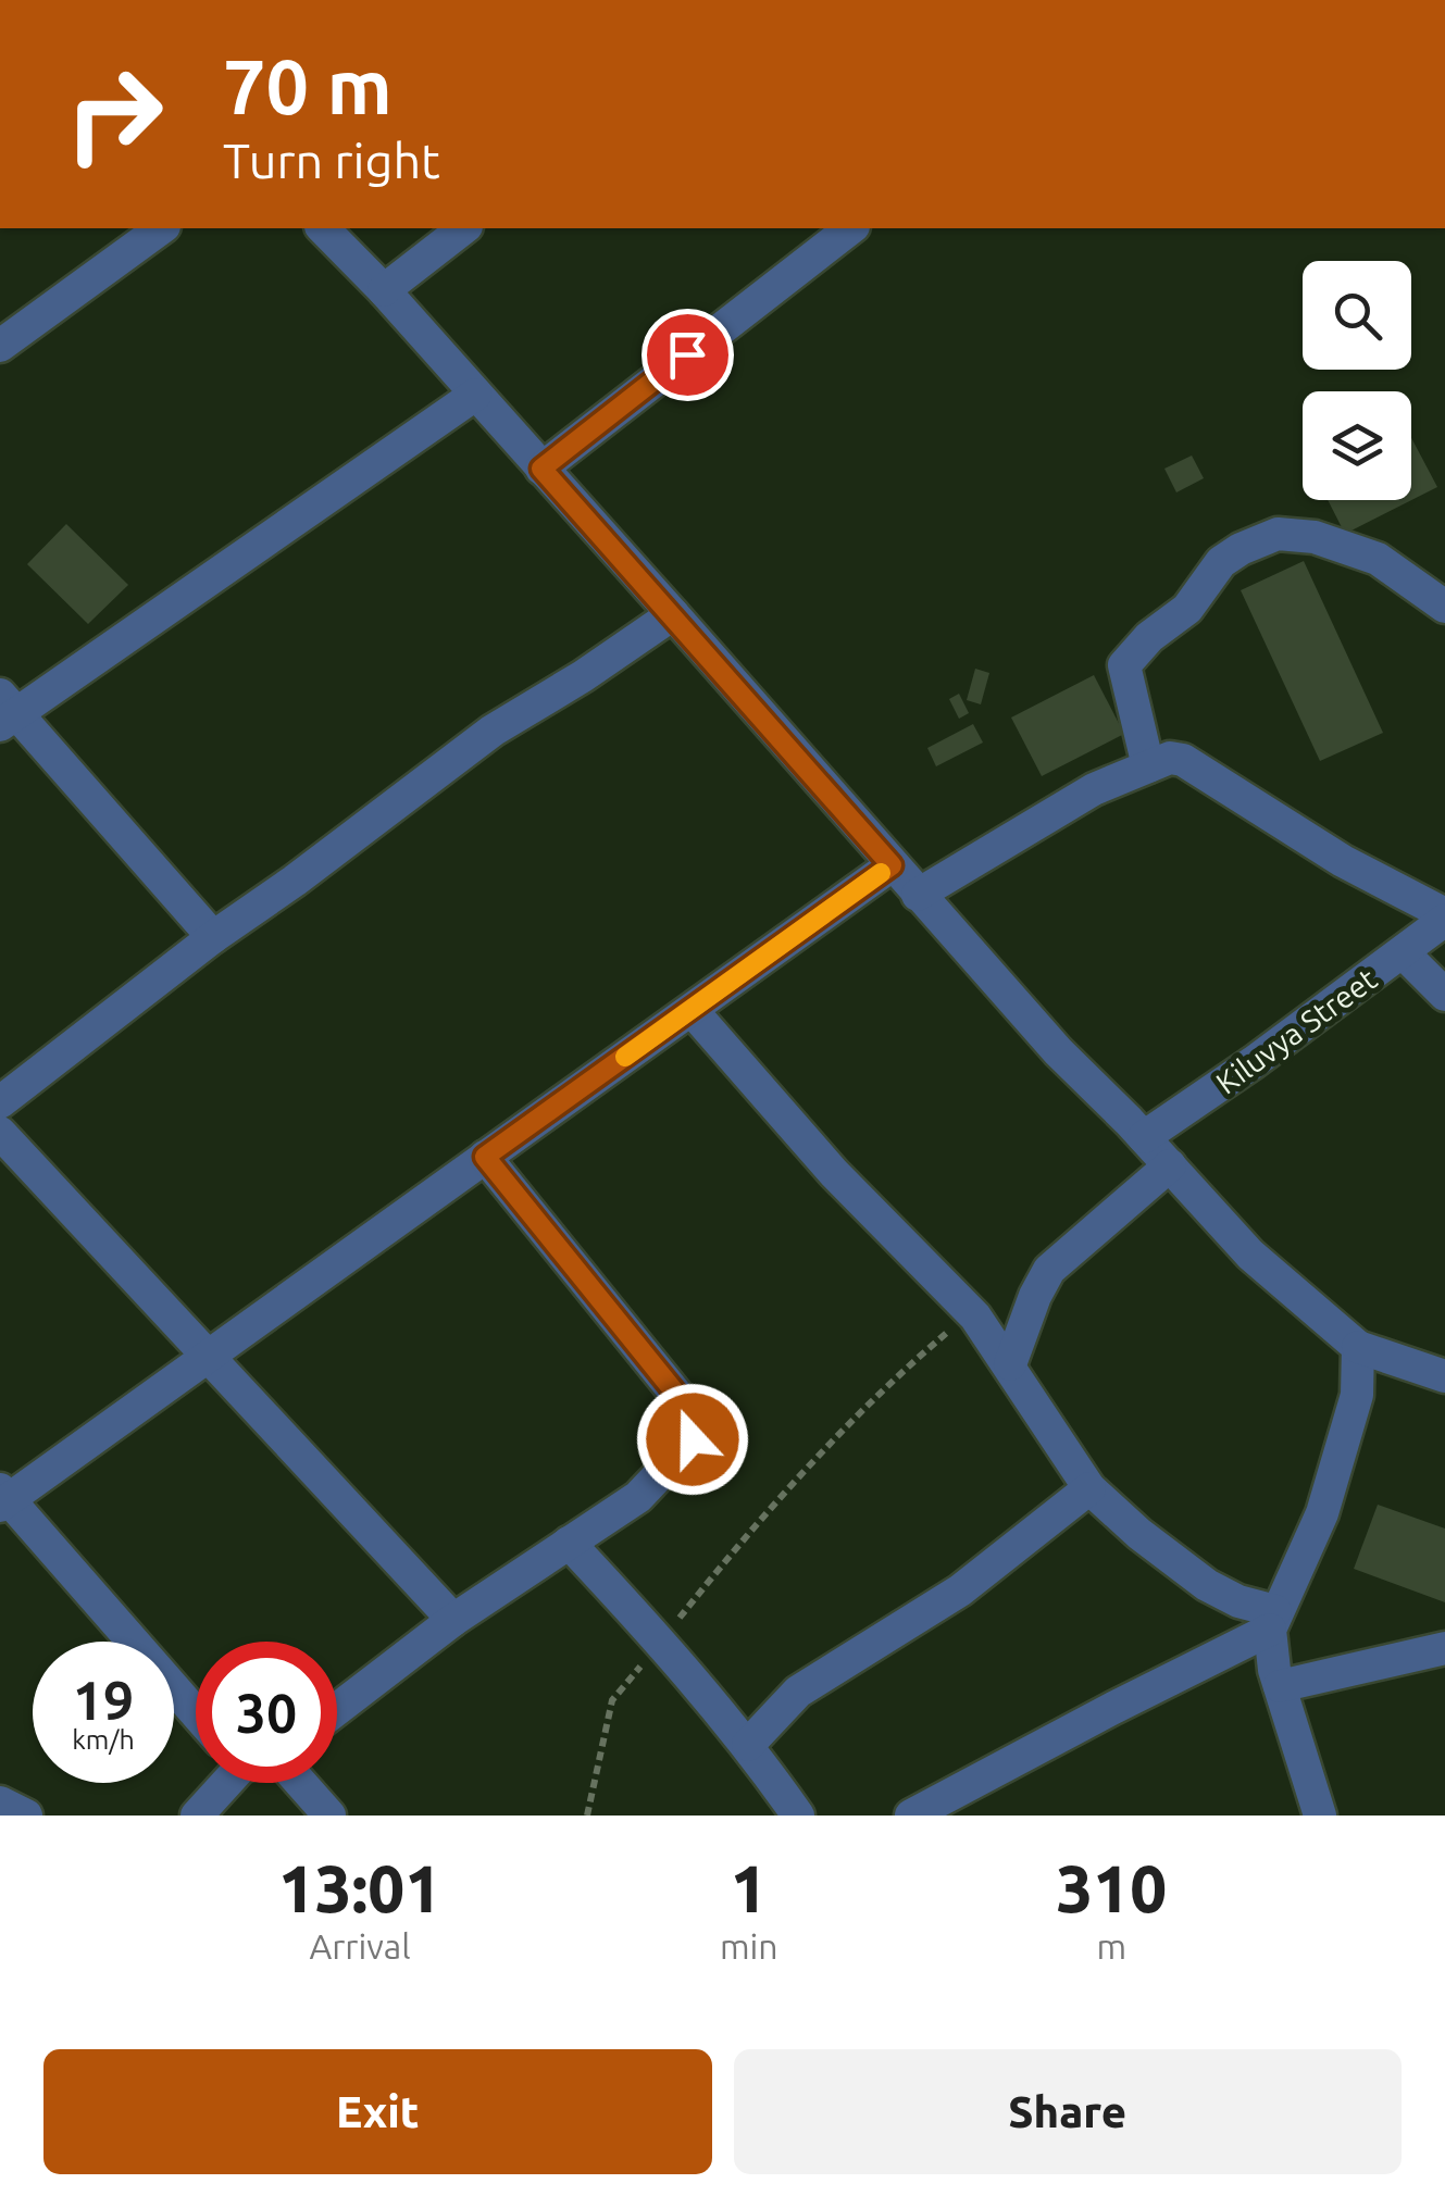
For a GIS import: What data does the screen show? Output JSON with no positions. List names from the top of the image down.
{
  "streets": {
    "street": ["Kiluvya Street"]
  },
  "page": {
    "turn": ["70 m", "Turn right"],
    "speed": "19 km/h",
    "limit": "30",
    "eta": [
      "13:01",
      "Arrival",
      "1",
      "min",
      "310",
      "m"
    ],
    "buttons": ["Exit", "Share"]
  }
}
